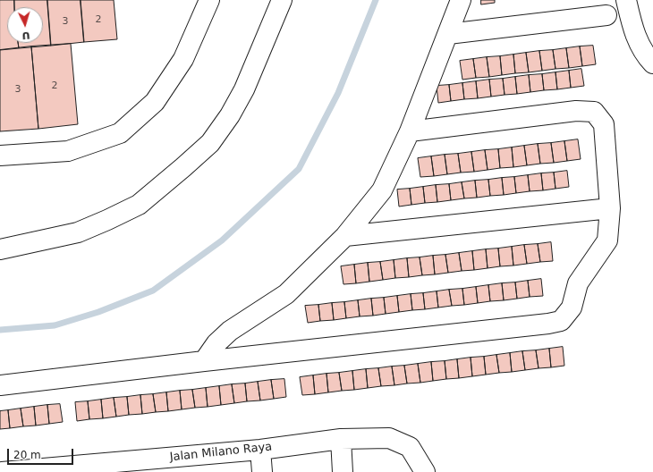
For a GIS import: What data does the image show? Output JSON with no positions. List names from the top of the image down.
{
  "streets": {
    "street": ["Jalan Milano Raya"]
  },
  "house_numbers": [
    "2",
    "3",
    "2",
    "3"
  ],
  "scale_bar": "20 m",
  "north": "bottom"
}
